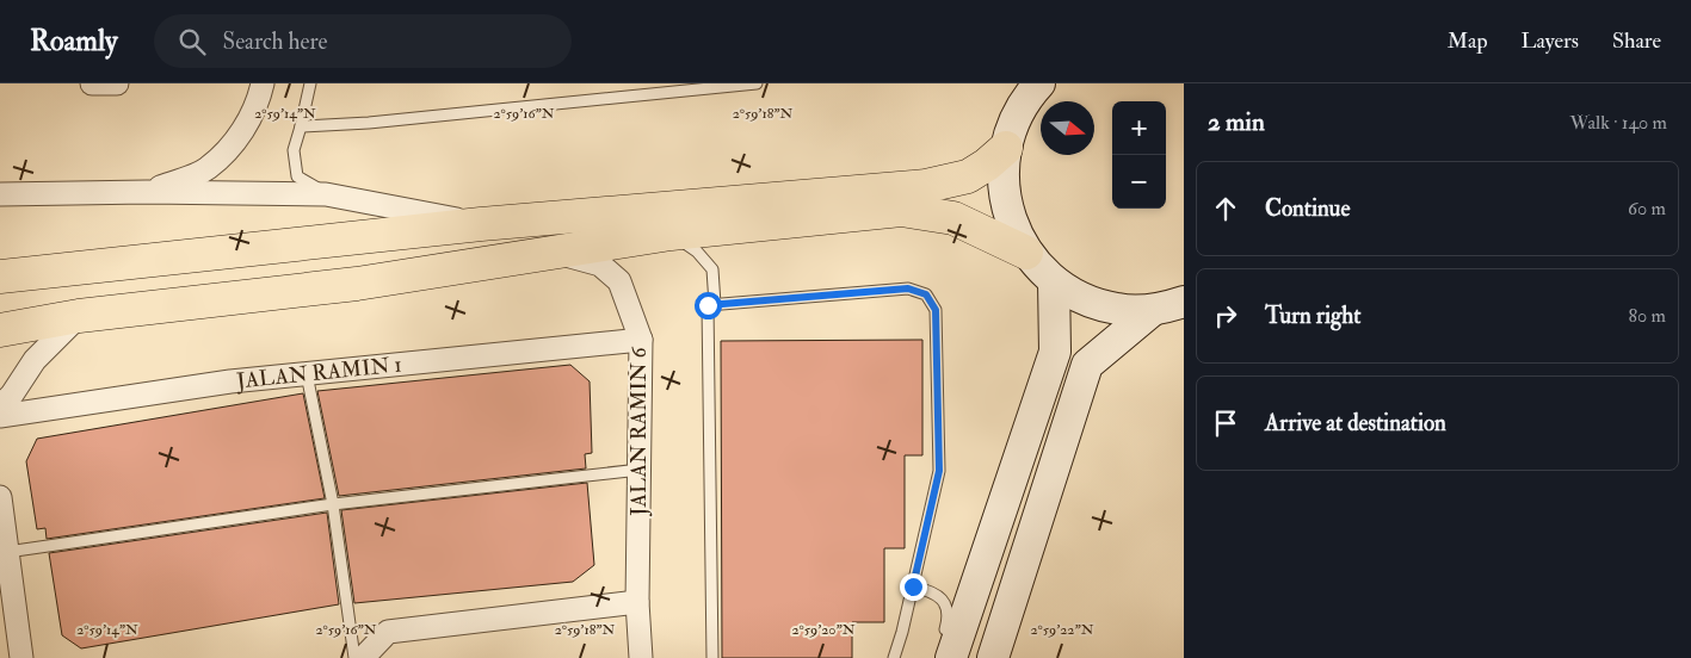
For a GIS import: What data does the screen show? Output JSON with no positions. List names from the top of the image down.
{
  "streets": {
    "street": ["JALAN RAMIN 1", "JALAN RAMIN 6"]
  },
  "crossings": [
    ["JALAN RAMIN 1", "JALAN RAMIN 6"]
  ],
  "north": "right",
  "page": {
    "header": "Roamly",
    "search": "Search here",
    "nav": ["Map", "Layers", "Share"],
    "heading": ["2 min", "Walk · 140 m"],
    "map_buttons": ["+", "−"],
    "list": [
      ["Continue", "60 m"],
      ["Turn right", "80 m"],
      "Arrive at destination"
    ]
  },
  "coordinates": [
    "2°59'14\"N",
    "2°59'16\"N",
    "2°59'18\"N",
    "2°59'20\"N",
    "2°59'22\"N"
  ]
}
